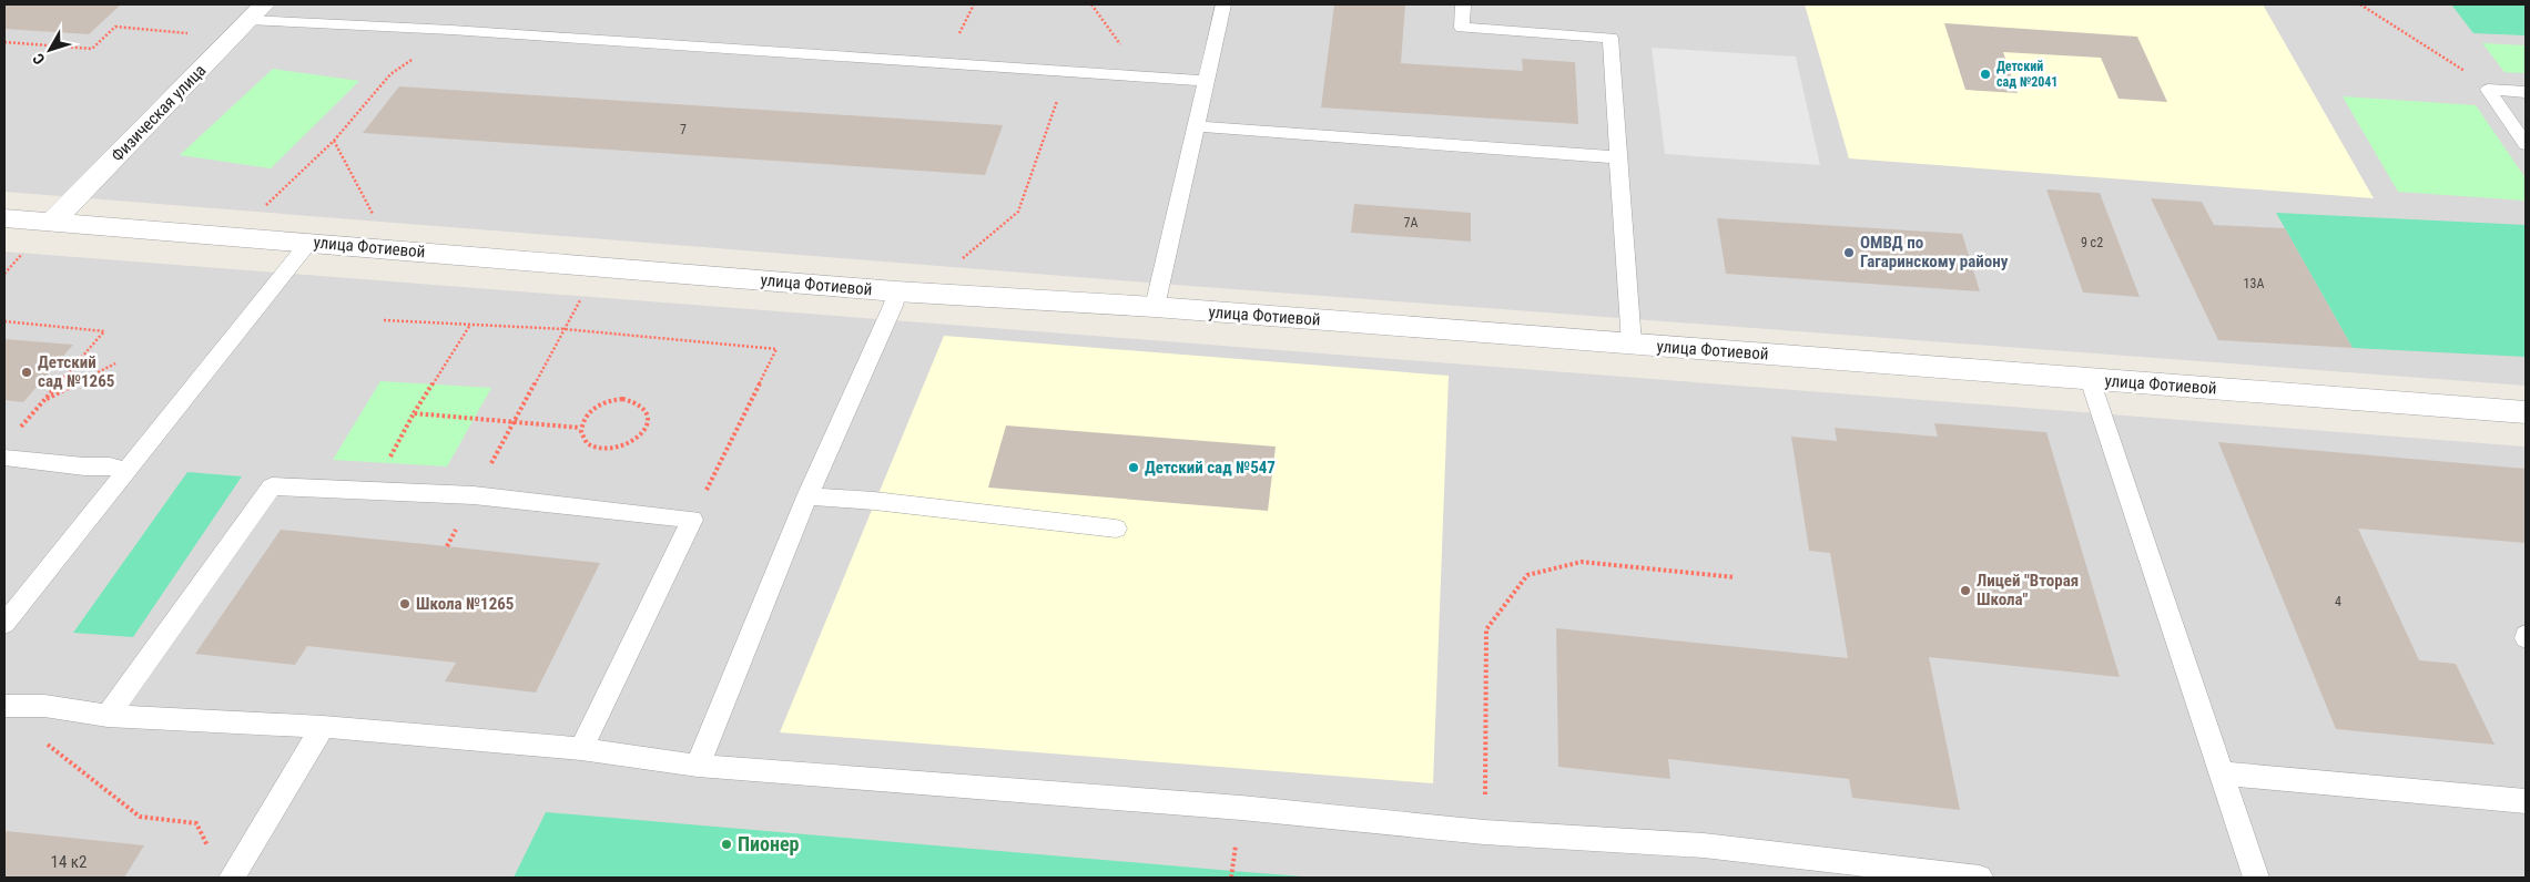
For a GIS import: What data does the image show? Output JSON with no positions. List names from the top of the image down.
{
  "streets": {
    "street": ["Физическая улица", "улица Фотиевой"]
  },
  "crossings": [
    ["Физическая улица", "улица Фотиевой"]
  ],
  "places": [
    "Детский сад №2041",
    "ОМВД по Гагаринскому району",
    "Детский сад №1265",
    "Детский сад №547",
    "Лицей \"Вторая Школа\"",
    "Школа №1265",
    "Пионер"
  ],
  "house_numbers": [
    "7",
    "7А",
    "9 с2",
    "13А",
    "4",
    "14 к2"
  ],
  "north": "bottom left"
}
